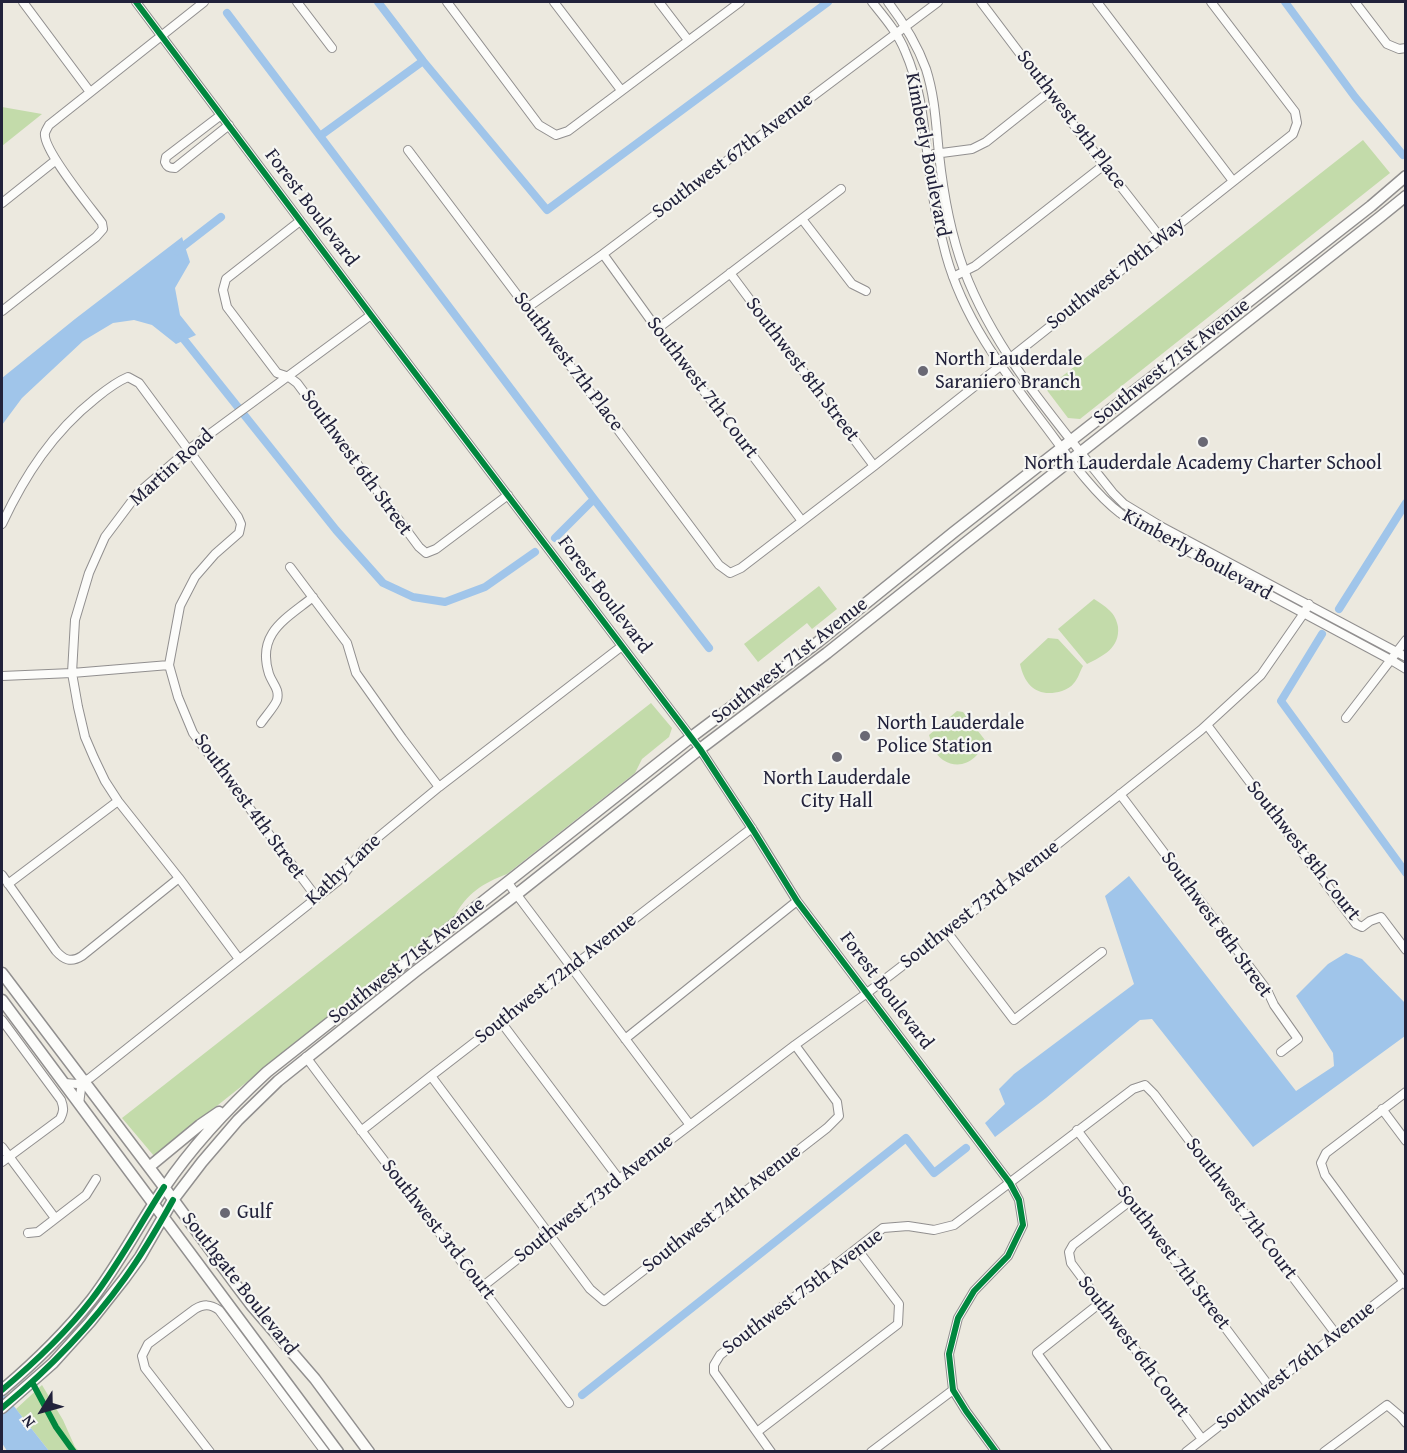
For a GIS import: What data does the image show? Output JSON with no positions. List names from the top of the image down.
{
  "streets": {
    "main road": ["Southwest 71st Avenue", "Southgate Boulevard"],
    "street": [
      "Southwest 9th Place",
      "Kimberly Boulevard",
      "Southwest 67th Avenue",
      "Forest Boulevard",
      "Southwest 70th Way",
      "Southwest 7th Place",
      "Southwest 8th Street",
      "Southwest 7th Court",
      "Southwest 6th Street",
      "Martin Road",
      "Southwest 4th Street",
      "Southwest 8th Court",
      "Kathy Lane",
      "Southwest 73rd Avenue",
      "Southwest 72nd Avenue",
      "Southwest 74th Avenue",
      "Southwest 3rd Court",
      "Southwest 7th Street",
      "Southwest 75th Avenue",
      "Southwest 6th Court",
      "Southwest 76th Avenue"
    ]
  },
  "crossings": [
    ["Southwest 9th Place", "Southwest 70th Way"],
    ["Kimberly Boulevard", "Southwest 67th Avenue"],
    ["Kimberly Boulevard", "Southwest 70th Way"],
    ["Kimberly Boulevard", "Southwest 71st Avenue"],
    ["Kimberly Boulevard", "Southwest 73rd Avenue"],
    ["Southwest 67th Avenue", "Southwest 7th Place"],
    ["Southwest 67th Avenue", "Southwest 7th Court"],
    ["Forest Boulevard", "Southwest 71st Avenue"],
    ["Forest Boulevard", "Southwest 6th Street"],
    ["Forest Boulevard", "Martin Road"],
    ["Forest Boulevard", "Kathy Lane"],
    ["Forest Boulevard", "Southwest 73rd Avenue"],
    ["Forest Boulevard", "Southwest 72nd Avenue"],
    ["Forest Boulevard", "Southwest 75th Avenue"],
    ["Southwest 70th Way", "Southwest 7th Place"],
    ["Southwest 70th Way", "Southwest 8th Street"],
    ["Southwest 70th Way", "Southwest 7th Court"],
    ["Southwest 71st Avenue", "Southwest 3rd Court"],
    ["Southwest 71st Avenue", "Southgate Boulevard"],
    ["Southwest 8th Street", "Southwest 73rd Avenue"],
    ["Southwest 7th Court", "Southwest 75th Avenue"],
    ["Southwest 7th Court", "Southwest 76th Avenue"],
    ["Southwest 6th Street", "Martin Road"],
    ["Martin Road", "Southwest 4th Street"],
    ["Martin Road", "Kathy Lane"],
    ["Southwest 4th Street", "Kathy Lane"],
    ["Southwest 8th Court", "Southwest 73rd Avenue"],
    ["Kathy Lane", "Southgate Boulevard"],
    ["Southwest 73rd Avenue", "Southwest 74th Avenue"],
    ["Southwest 73rd Avenue", "Southwest 3rd Court"],
    ["Southwest 72nd Avenue", "Southwest 3rd Court"],
    ["Southwest 7th Street", "Southwest 75th Avenue"],
    ["Southwest 7th Street", "Southwest 6th Court"],
    ["Southwest 7th Street", "Southwest 76th Avenue"],
    ["Southwest 6th Court", "Southwest 76th Avenue"]
  ],
  "places": [
    "North Lauderdale Saraniero Branch",
    "North Lauderdale Academy Charter School",
    "North Lauderdale Police Station",
    "North Lauderdale City Hall",
    "Gulf"
  ],
  "north": "bottom left"
}
